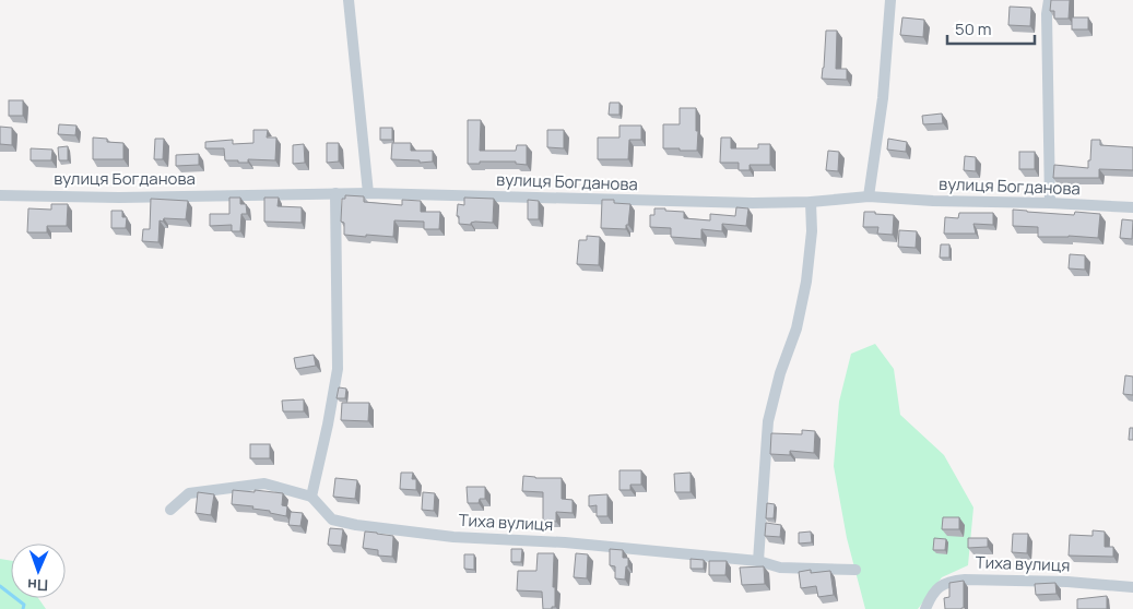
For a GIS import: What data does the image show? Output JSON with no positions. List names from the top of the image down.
{
  "streets": {
    "street": ["вулиця Богданова", "Тиха вулиця"]
  },
  "scale_bar": "50 m",
  "north": "bottom"
}
